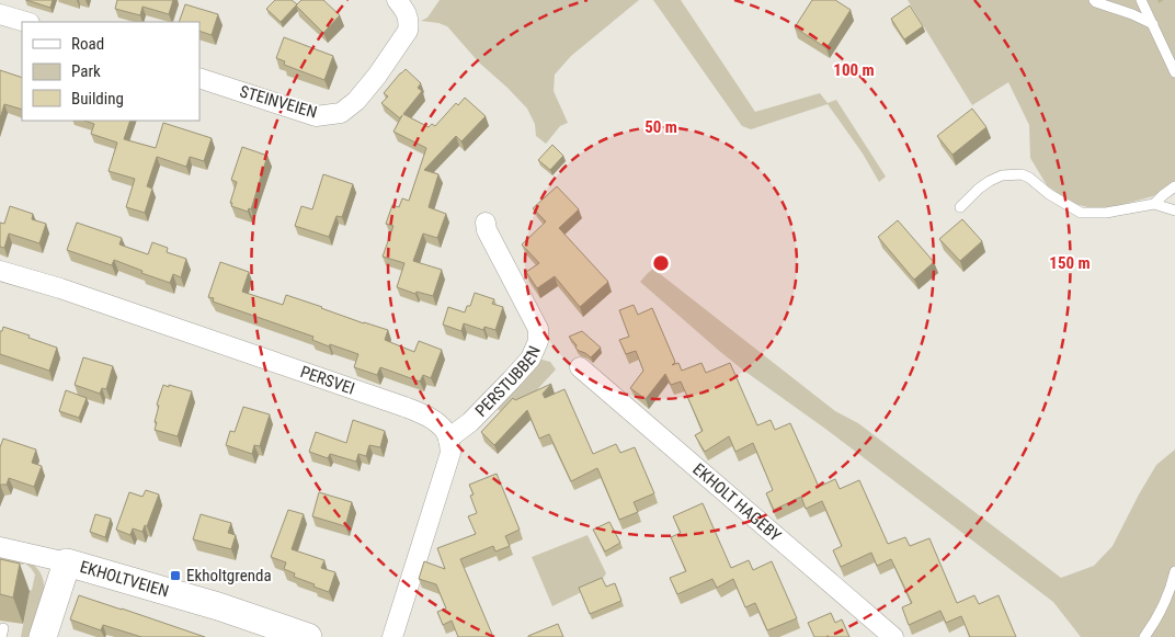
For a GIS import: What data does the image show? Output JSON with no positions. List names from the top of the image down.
{
  "streets": {
    "street": [
      "STEINVEIEN",
      "PERSVEI",
      "PERSTUBBEN",
      "EKHOLT HAGEBY",
      "EKHOLTVEIEN"
    ]
  },
  "crossings": [
    ["PERSVEI", "PERSTUBBEN"]
  ],
  "places": {
    "transit": ["Ekholtgrenda"]
  },
  "legend": ["Road", "Park", "Building"],
  "rings": ["100 m", "50 m", "150 m"]
}
